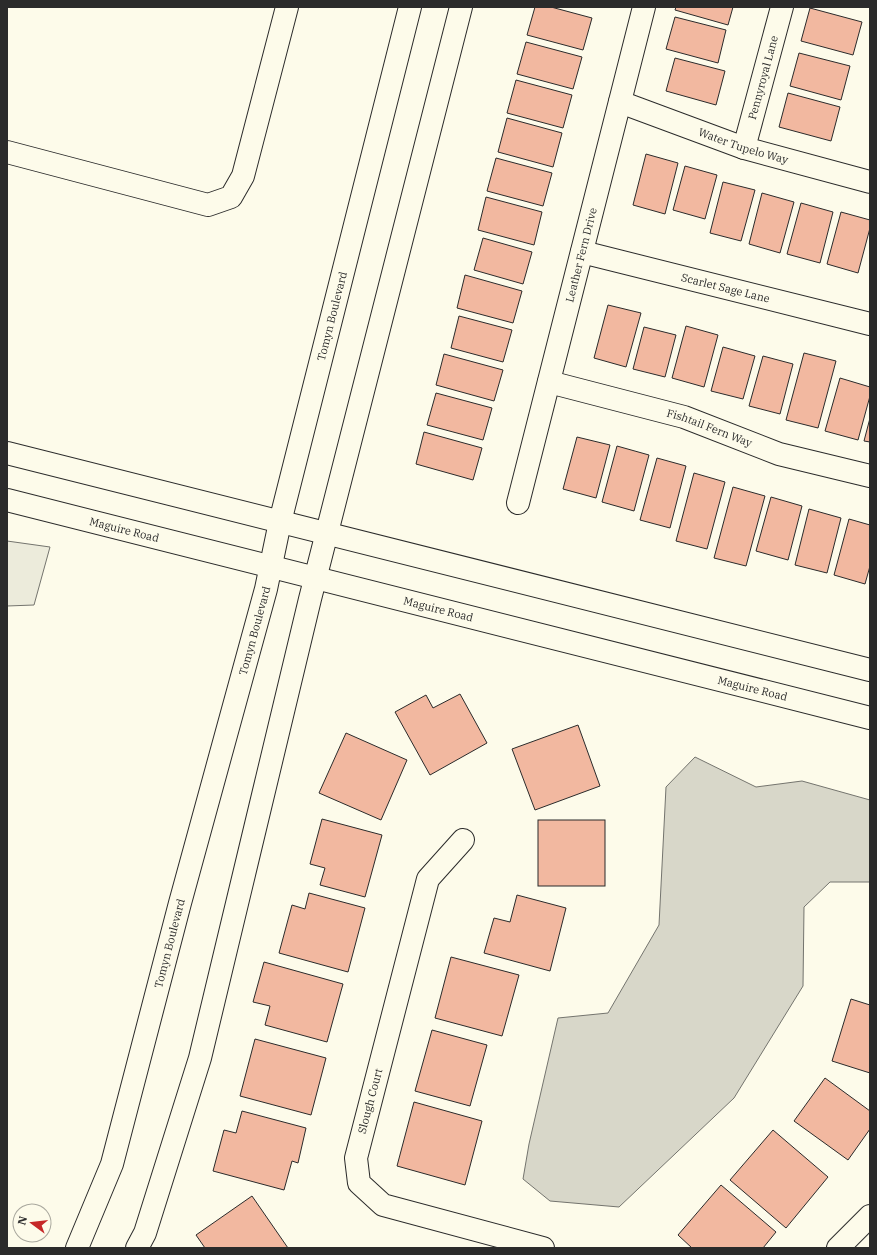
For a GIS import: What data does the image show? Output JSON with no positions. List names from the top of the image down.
{
  "streets": {
    "street": [
      "Pennyroyal Lane",
      "Water Tupelo Way",
      "Leather Fern Drive",
      "Scarlet Sage Lane",
      "Tomyn Boulevard",
      "Fishtail Fern Way",
      "Maguire Road",
      "Slough Court"
    ]
  },
  "crossings": [
    ["Pennyroyal Lane", "Water Tupelo Way"],
    ["Water Tupelo Way", "Leather Fern Drive"],
    ["Leather Fern Drive", "Scarlet Sage Lane"],
    ["Leather Fern Drive", "Fishtail Fern Way"],
    ["Tomyn Boulevard", "Maguire Road"]
  ],
  "north": "left"
}
